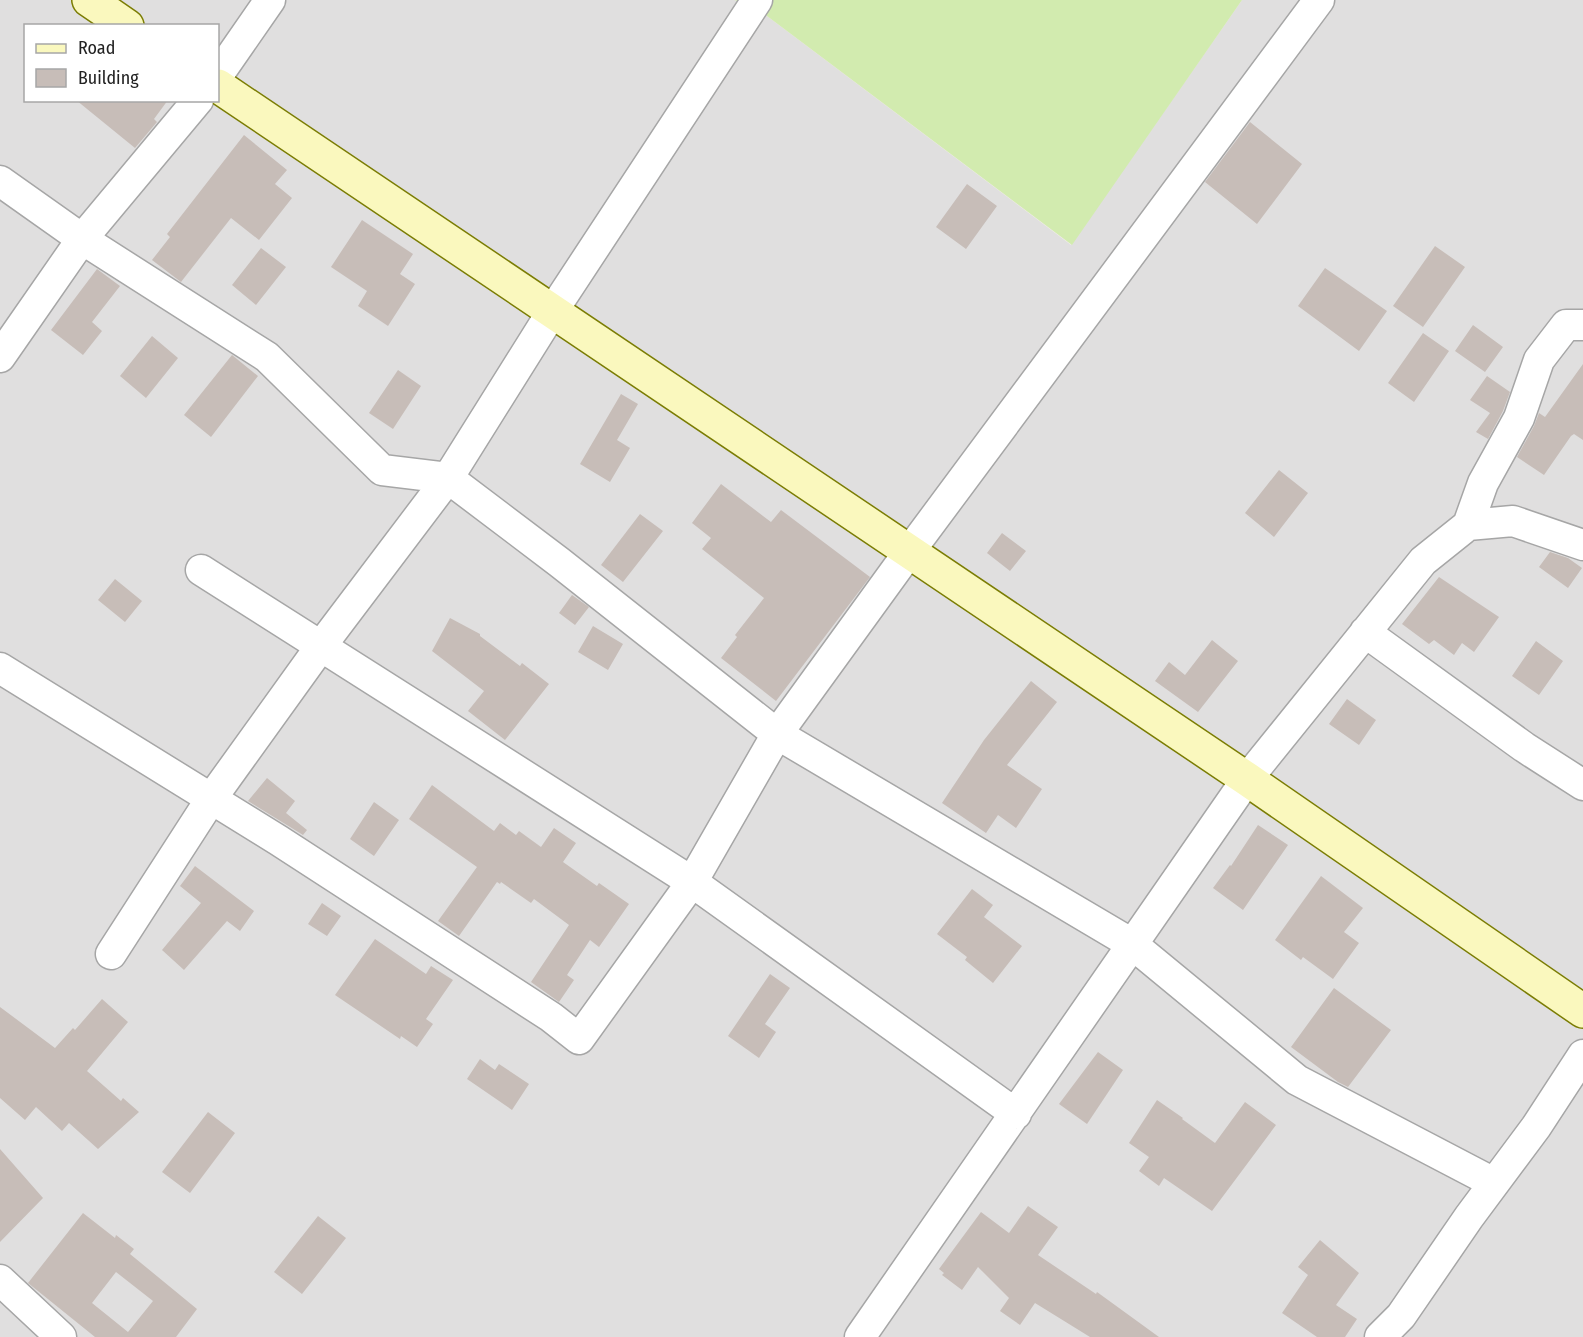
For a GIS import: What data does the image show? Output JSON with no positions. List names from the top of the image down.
{
  "legend": ["Road", "Building"]
}
